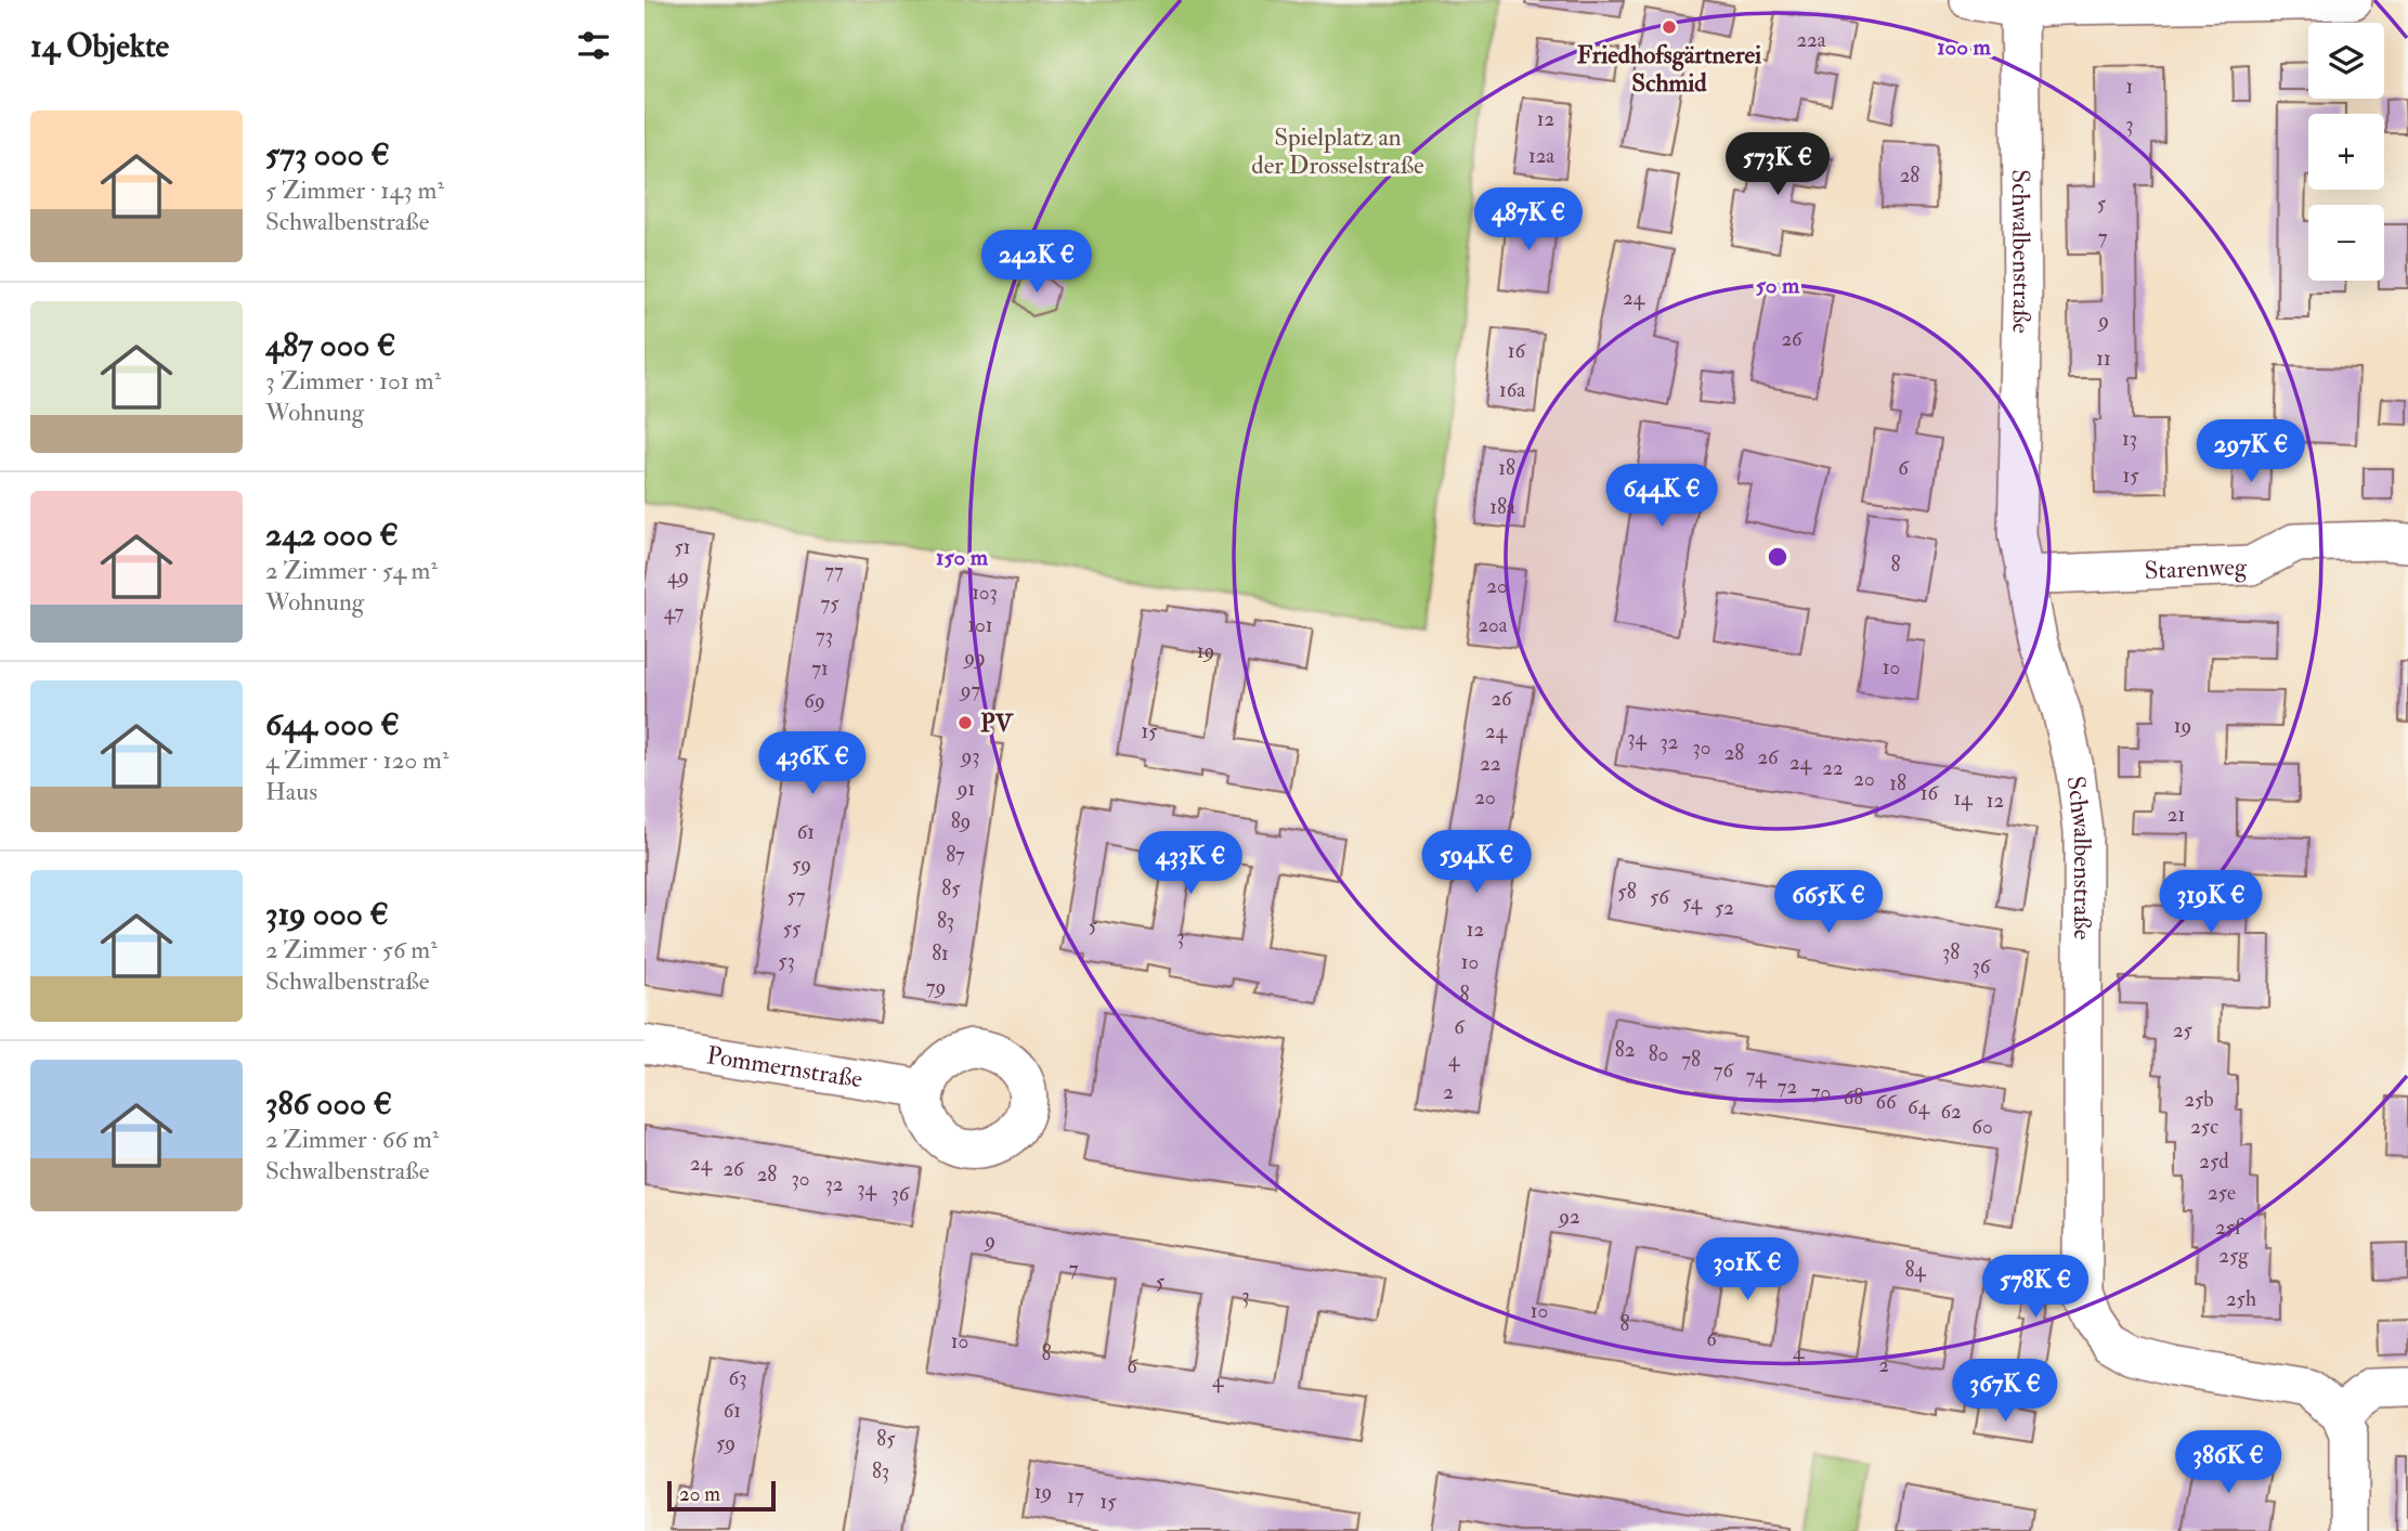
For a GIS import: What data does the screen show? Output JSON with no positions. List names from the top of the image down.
{
  "streets": {
    "street": ["Schwalbenstraße", "Starenweg", "Pommernstraße"]
  },
  "crossings": [
    ["Schwalbenstraße", "Starenweg"]
  ],
  "parks": ["Spielplatz an der Drosselstraße"],
  "places": ["Friedhofsgärtnerei Schmid", "PV"],
  "house_numbers": [
    "22a",
    "1",
    "12",
    "3",
    "12a",
    "28",
    "5",
    "7",
    "24",
    "9",
    "26",
    "16",
    "11",
    "16a",
    "13",
    "18",
    "6",
    "15",
    "18a",
    "51",
    "8",
    "77",
    "49",
    "20",
    "103",
    "75",
    "47",
    "101",
    "20a",
    "73",
    "19",
    "99",
    "10",
    "71",
    "97",
    "26",
    "69",
    "19",
    "15",
    "24",
    "34",
    "32",
    "30",
    "28",
    "93",
    "26",
    "24",
    "22",
    "22",
    "20",
    "18",
    "91",
    "16",
    "20",
    "14",
    "12",
    "21",
    "89",
    "61",
    "87",
    "59",
    "85",
    "58",
    "57",
    "56",
    "54",
    "52",
    "83",
    "5",
    "55",
    "12",
    "3",
    "38",
    "81",
    "53",
    "10",
    "36",
    "79",
    "8",
    "6",
    "25",
    "82",
    "80",
    "4",
    "78",
    "76",
    "74",
    "72",
    "2",
    "70",
    "68",
    "25b",
    "66",
    "64",
    "62",
    "60",
    "25c",
    "25d",
    "24",
    "26",
    "28",
    "30",
    "32",
    "34",
    "25e",
    "36",
    "92",
    "25f",
    "9",
    "25g",
    "7",
    "84",
    "5",
    "3",
    "25h",
    "10",
    "8",
    "6",
    "10",
    "4",
    "8",
    "2",
    "6",
    "63",
    "4",
    "61",
    "85",
    "59",
    "83",
    "19",
    "17",
    "15"
  ],
  "scale_bar": "20 m",
  "page": {
    "heading": "14 Objekte",
    "map_buttons": ["+", "−"],
    "list": [
      {
        "name": "573 000 €",
        "note": "5 Zimmer · 143 m² · Schwalbenstraße"
      },
      {
        "name": "487 000 €",
        "note": "3 Zimmer · 101 m² · Wohnung"
      },
      {
        "name": "242 000 €",
        "note": "2 Zimmer · 54 m² · Wohnung"
      },
      {
        "name": "644 000 €",
        "note": "4 Zimmer · 120 m² · Haus"
      },
      {
        "name": "319 000 €",
        "note": "2 Zimmer · 56 m² · Schwalbenstraße"
      },
      {
        "name": "386 000 €",
        "note": "2 Zimmer · 66 m² · Schwalbenstraße"
      }
    ],
    "price": [
      "573K €",
      "487K €",
      "242K €",
      "297K €",
      "644K €",
      "436K €",
      "594K €",
      "433K €",
      "665K €",
      "319K €",
      "301K €",
      "578K €",
      "367K €",
      "386K €"
    ],
    "scale": "20 m"
  },
  "rings": ["100 m", "50 m", "150 m"]
}
